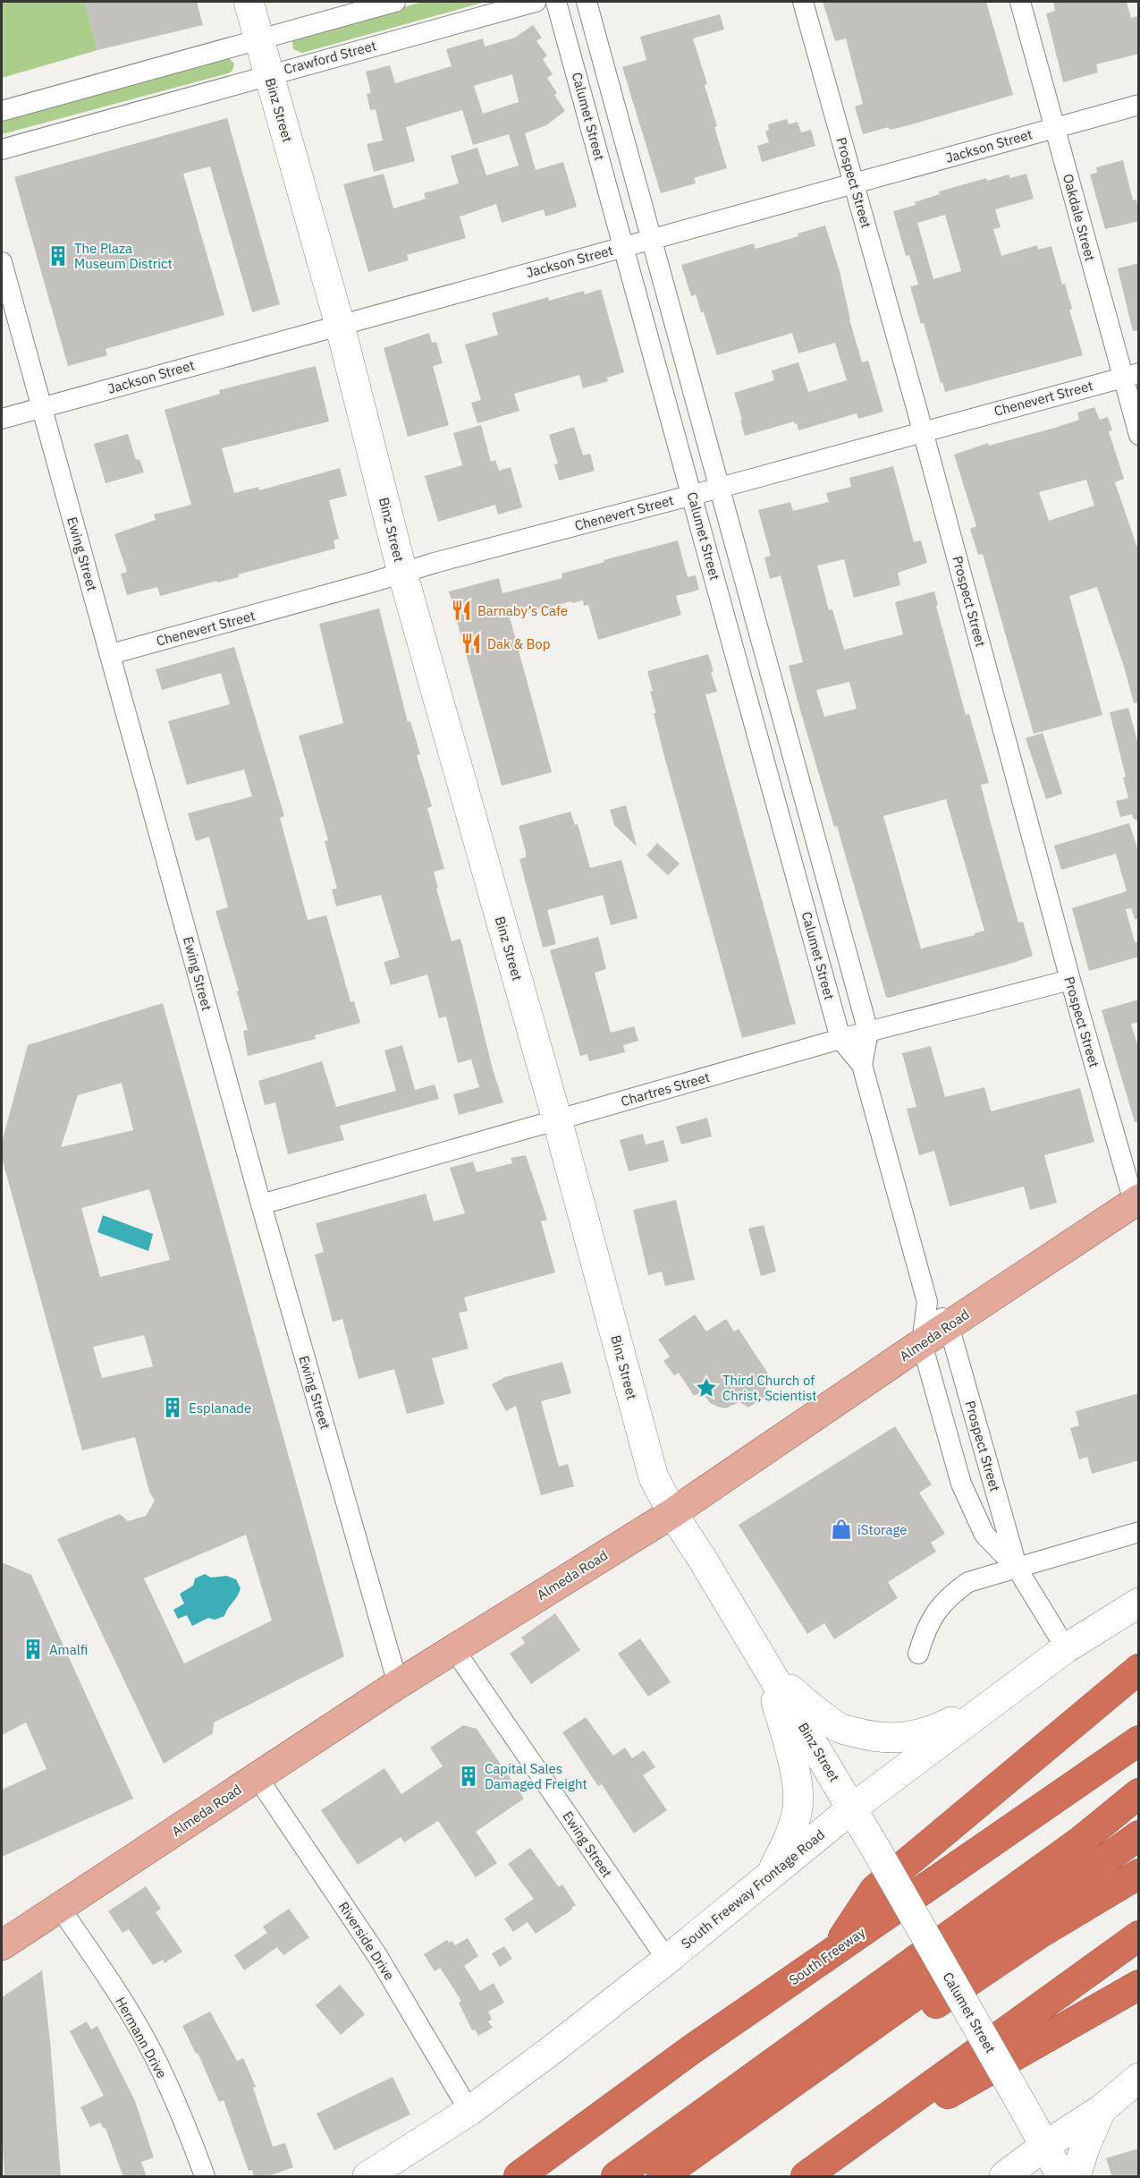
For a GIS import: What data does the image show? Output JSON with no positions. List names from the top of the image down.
{
  "streets": {
    "highway": ["South Freeway"],
    "main road": [
      "Binz Street",
      "Calumet Street",
      "Almeda Road",
      "South Freeway Frontage Road"
    ],
    "street": [
      "Crawford Street",
      "Jackson Street",
      "Prospect Street",
      "Oakdale Street",
      "Chenevert Street",
      "Ewing Street",
      "Chartres Street",
      "Riverside Drive",
      "Hermann Drive"
    ]
  },
  "crossings": [
    ["Crawford Street", "Binz Street"],
    ["Binz Street", "Calumet Street"],
    ["Binz Street", "Jackson Street"],
    ["Binz Street", "Chenevert Street"],
    ["Binz Street", "Chartres Street"],
    ["Binz Street", "Almeda Road"],
    ["Binz Street", "South Freeway Frontage Road"],
    ["Calumet Street", "Jackson Street"],
    ["Calumet Street", "Prospect Street"],
    ["Calumet Street", "Chenevert Street"],
    ["Calumet Street", "Chartres Street"],
    ["Calumet Street", "Almeda Road"],
    ["Jackson Street", "Prospect Street"],
    ["Jackson Street", "Oakdale Street"],
    ["Jackson Street", "Ewing Street"],
    ["Prospect Street", "Chenevert Street"],
    ["Prospect Street", "Chartres Street"],
    ["Prospect Street", "Almeda Road"],
    ["Prospect Street", "South Freeway Frontage Road"],
    ["Oakdale Street", "Chenevert Street"],
    ["Chenevert Street", "Ewing Street"],
    ["Ewing Street", "Chartres Street"],
    ["Ewing Street", "Almeda Road"],
    ["Ewing Street", "South Freeway Frontage Road"],
    ["Almeda Road", "Riverside Drive"],
    ["Almeda Road", "Hermann Drive"],
    ["South Freeway Frontage Road", "Riverside Drive"]
  ],
  "places": {
    "building": [
      "The Plaza Museum District",
      "Esplanade",
      "Amalfi",
      "Capital Sales Damaged Freight"
    ],
    "restaurant": ["Barnaby’s Cafe", "Dak & Bop"],
    "place": ["Third Church of Christ, Scientist"],
    "shop": ["iStorage"]
  }
}
